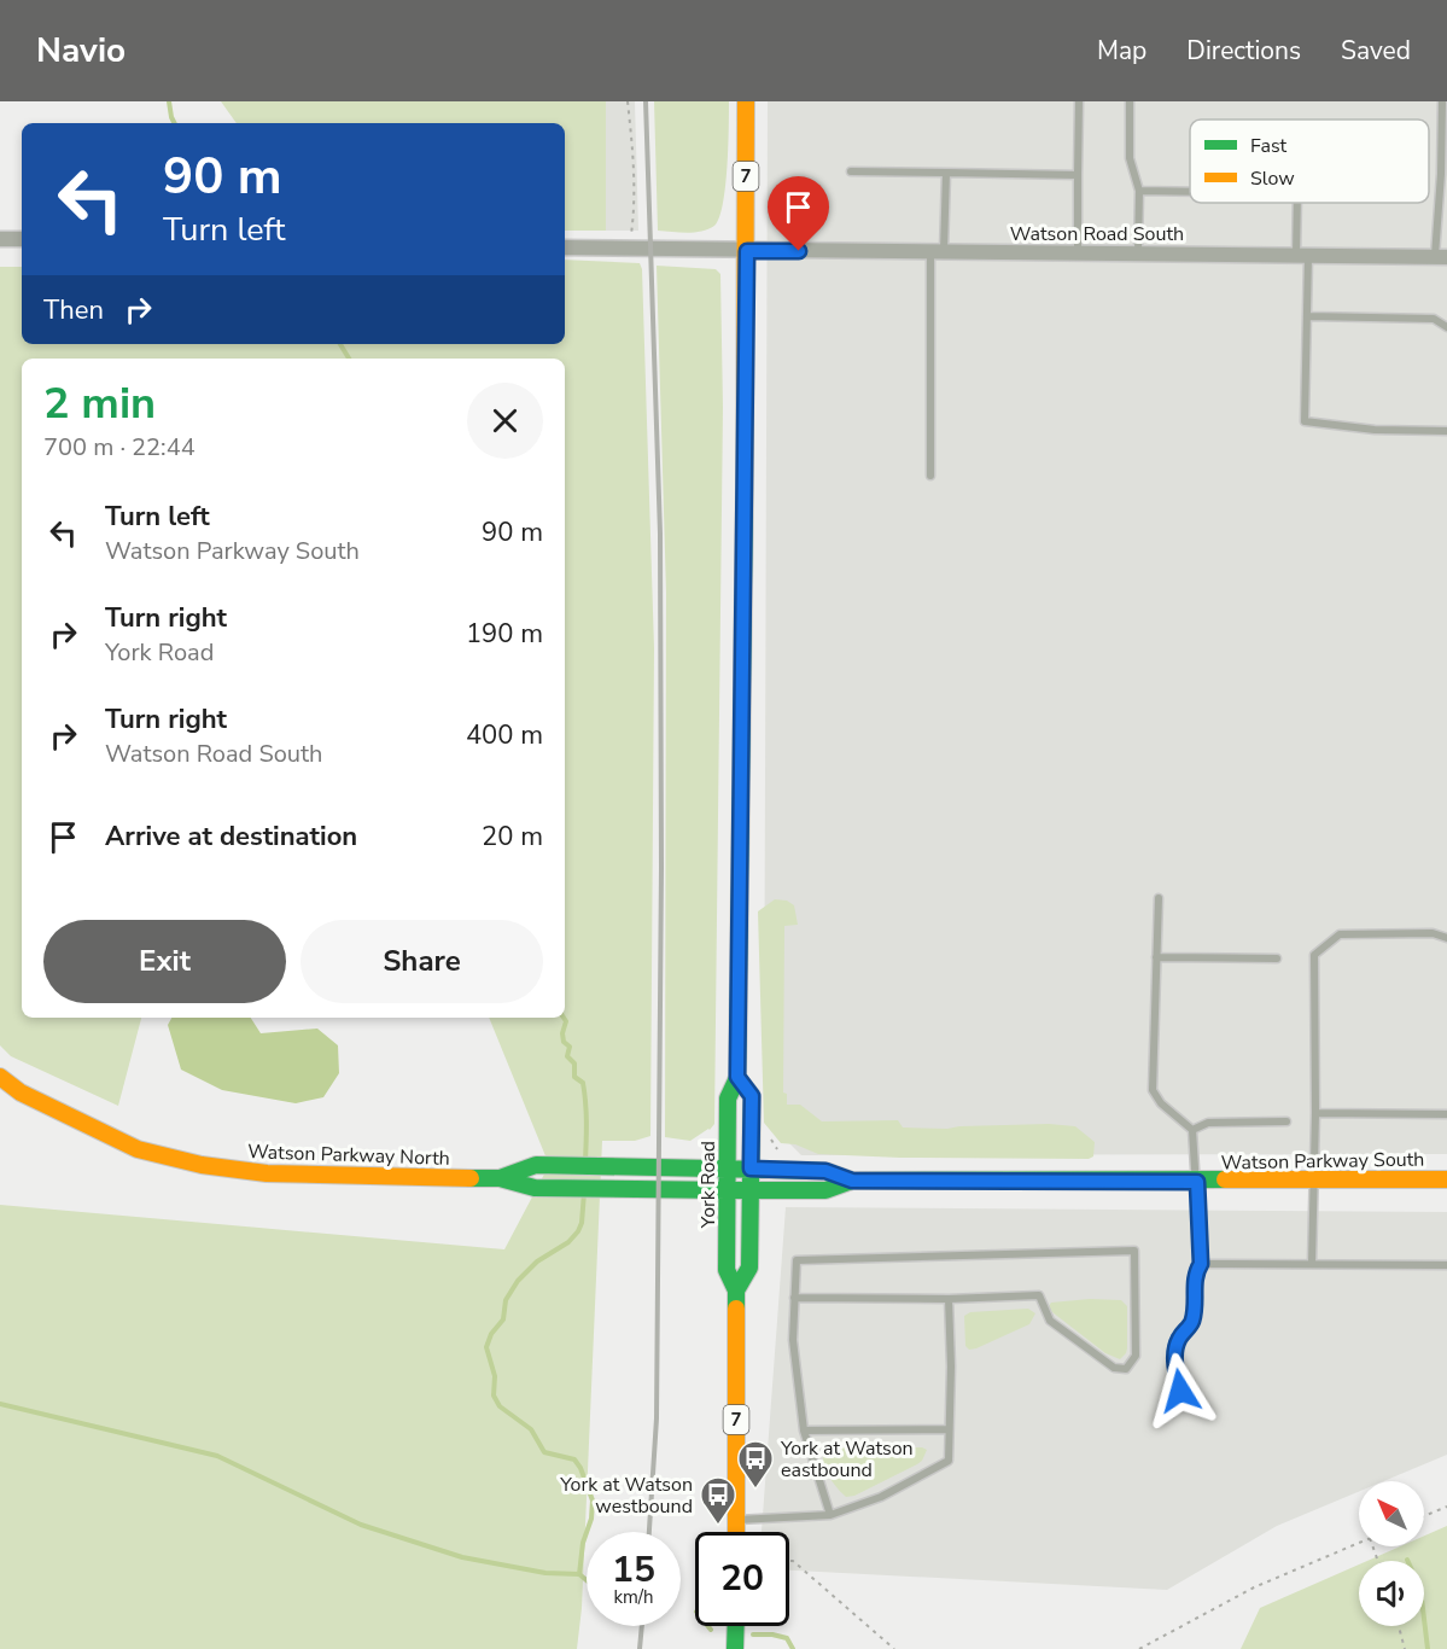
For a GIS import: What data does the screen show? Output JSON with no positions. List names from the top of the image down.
{
  "streets": {
    "main road": [
      "7",
      "Watson Parkway North",
      "Watson Parkway South",
      "York Road"
    ],
    "street": ["Watson Road South"]
  },
  "crossings": [
    ["Watson Road South", "York Road"],
    ["Watson Parkway North", "Watson Parkway South"],
    ["Watson Parkway North", "York Road"],
    ["Watson Parkway South", "York Road"]
  ],
  "places": {
    "bus stop": ["York at Watson eastbound", "York at Watson westbound"]
  },
  "legend": ["Fast", "Slow"],
  "north": "top left",
  "page": {
    "header": "Navio",
    "nav": ["Map", "Directions", "Saved"],
    "turn": ["90 m", "Turn left"],
    "then": "Then",
    "heading": ["2 min", "700 m · 22:44"],
    "list": [
      {
        "name": "Turn left",
        "note": "Watson Parkway South",
        "value": "90 m"
      },
      {
        "name": "Turn right",
        "note": "York Road",
        "value": "190 m"
      },
      {
        "name": "Turn right",
        "note": "Watson Road South",
        "value": "400 m"
      },
      {
        "name": "Arrive at destination",
        "value": "20 m"
      }
    ],
    "buttons": ["Exit", "Share"],
    "speed": "15 km/h",
    "limit": "20"
  }
}
